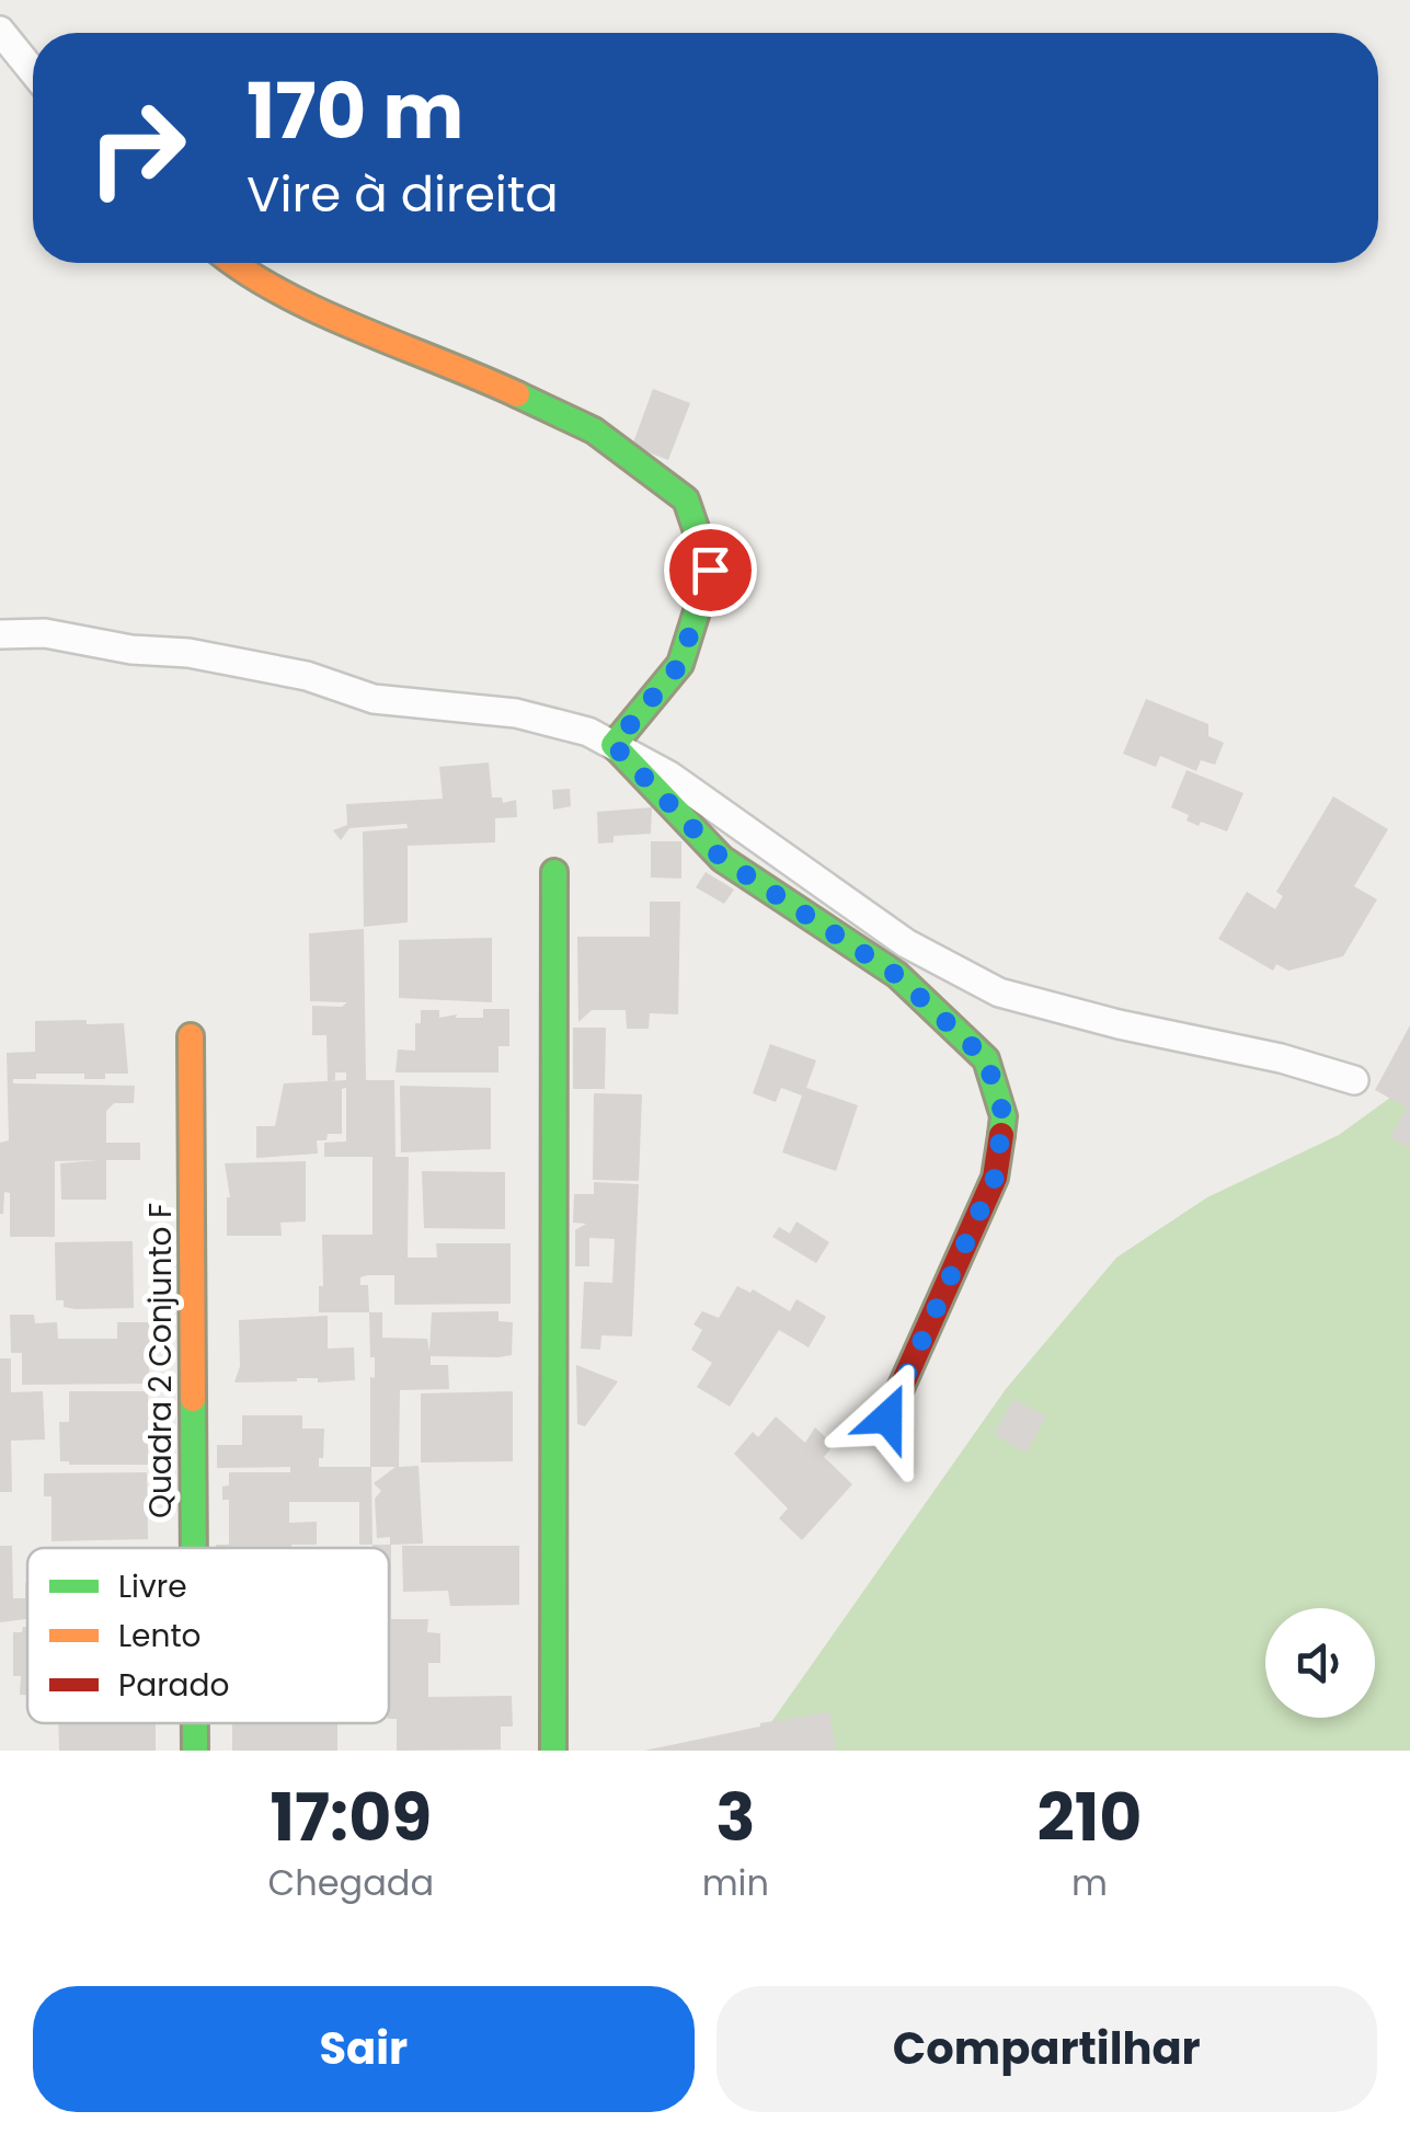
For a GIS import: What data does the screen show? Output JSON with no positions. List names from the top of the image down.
{
  "streets": {
    "street": ["Quadra 2 Conjunto F"]
  },
  "legend": ["Livre", "Lento", "Parado"],
  "page": {
    "turn": ["170 m", "Vire à direita"],
    "eta": [
      "17:09",
      "Chegada",
      "3",
      "min",
      "210",
      "m"
    ],
    "buttons": ["Sair", "Compartilhar"]
  }
}
